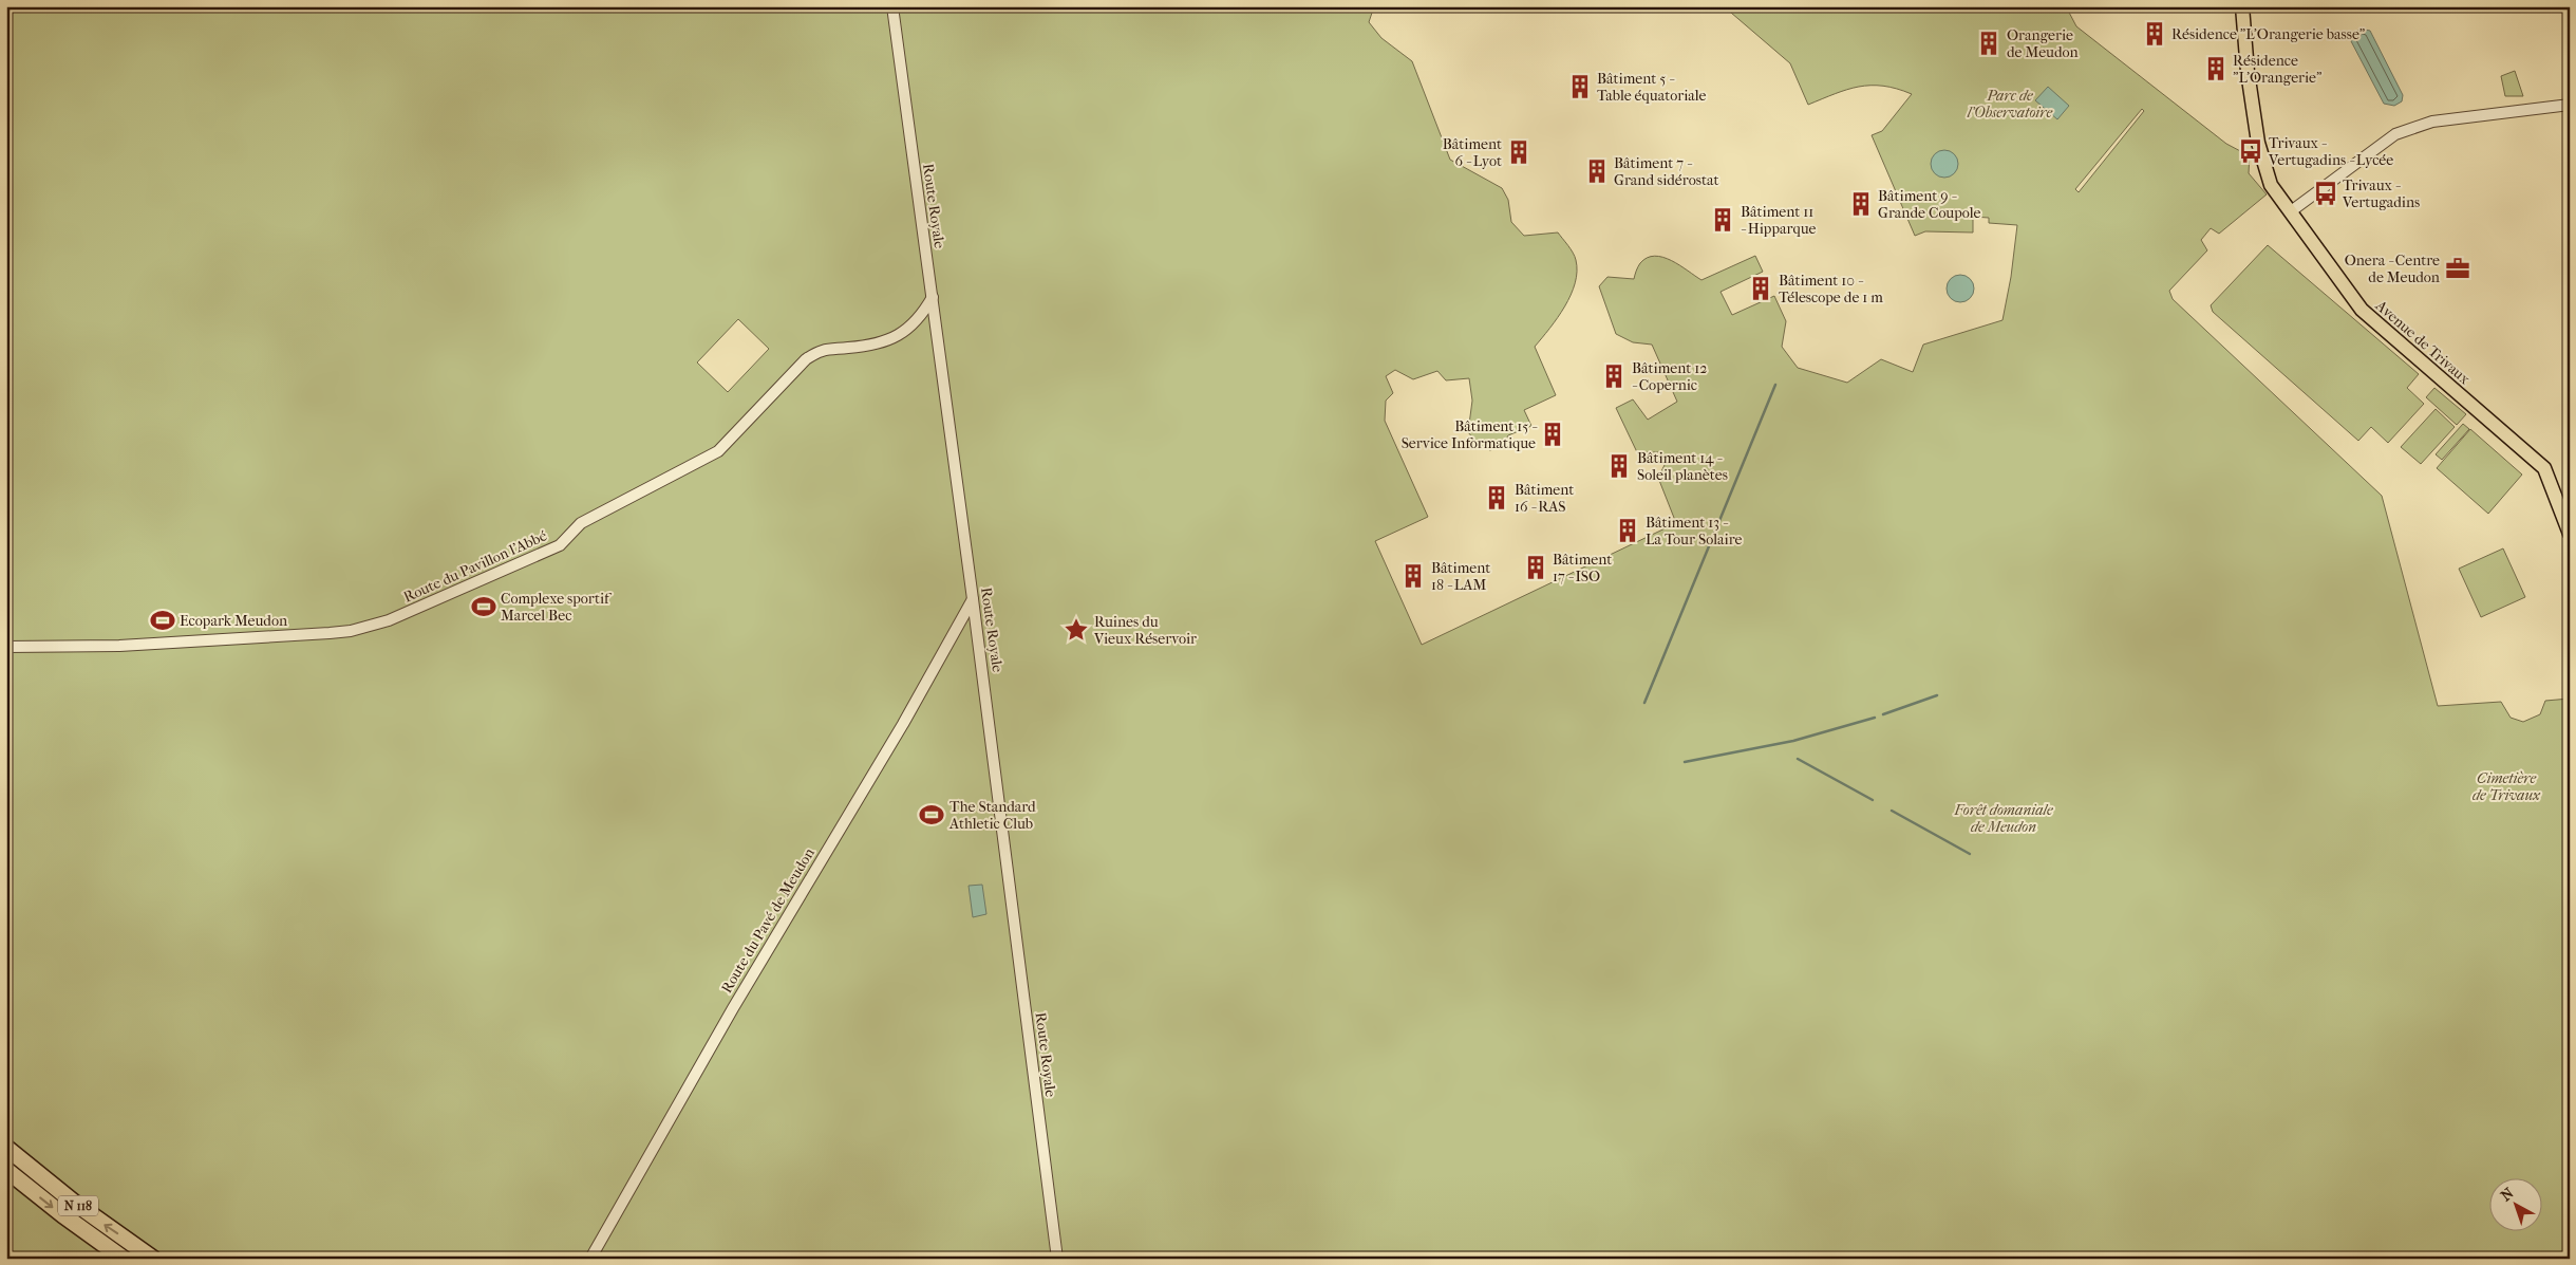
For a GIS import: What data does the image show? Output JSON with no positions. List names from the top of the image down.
{
  "streets": {
    "highway": ["N 118"],
    "main road": ["Avenue de Trivaux"],
    "street": ["Route Royale", "Route du Pavillon l'Abbé", "Route du Pavé de Meudon"]
  },
  "crossings": [
    ["Route Royale", "Route du Pavillon l'Abbé"],
    ["Route Royale", "Route du Pavé de Meudon"]
  ],
  "parks": ["Parc de l'Observatoire", "Cimetière de Trivaux", "Forêt domaniale de Meudon"],
  "places": {
    "building": [
      "Résidence \"L'Orangerie basse\"",
      "Orangerie de Meudon",
      "Résidence \"L'Orangerie\"",
      "Bâtiment 5 - Table équatoriale",
      "Bâtiment 6 - Lyot",
      "Bâtiment 7 - Grand sidérostat",
      "Bâtiment 9 - Grande Coupole",
      "Bâtiment 11 - Hipparque",
      "Bâtiment 10 - Télescope de 1 m",
      "Bâtiment 12 - Copernic",
      "Bâtiment 15 - Service Informatique",
      "Bâtiment 14 - Soleil planètes",
      "Bâtiment 16 - RAS",
      "Bâtiment 13 - La Tour Solaire",
      "Bâtiment 17 - ISO",
      "Bâtiment 18 - LAM"
    ],
    "bus stop": ["Trivaux - Vertugadins - Lycée", "Trivaux - Vertugadins"],
    "office": ["Onera - Centre de Meudon"],
    "sports": ["Complexe sportif Marcel Bec", "Ecopark Meudon", "The Standard Athletic Club"],
    "place": ["Ruines du Vieux Réservoir"]
  },
  "north": "top left"
}
